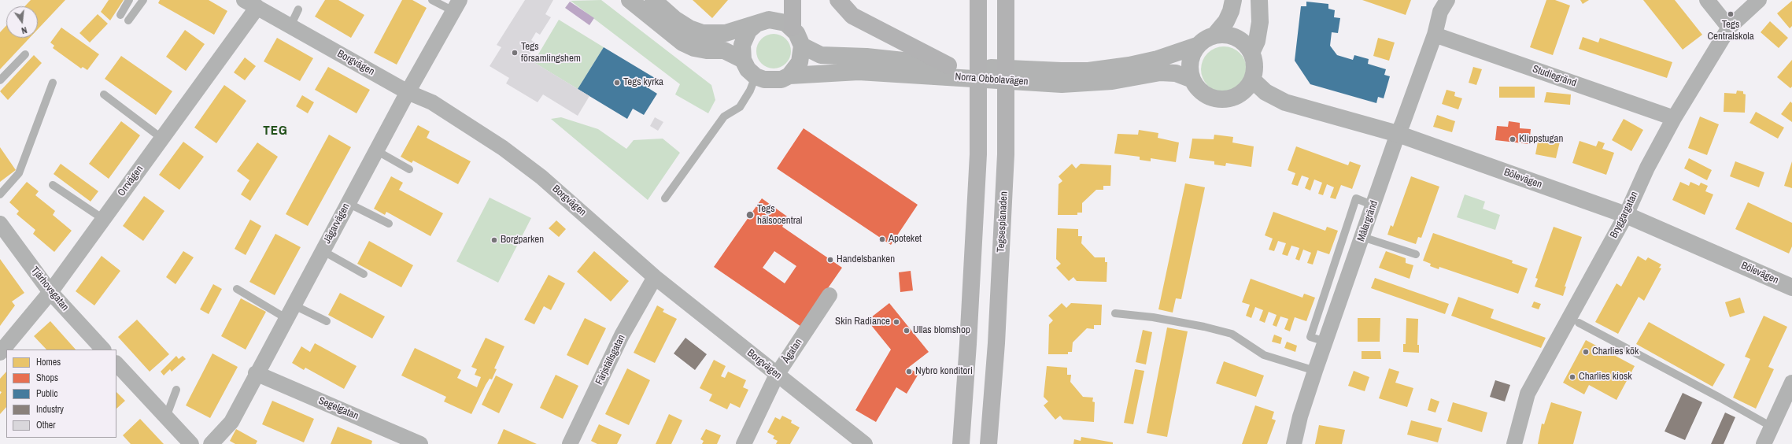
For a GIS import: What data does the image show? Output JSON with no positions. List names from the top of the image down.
{
  "streets": {
    "main road": ["Tegsesplanaden"],
    "street": [
      "Borgvägen",
      "Studiegränd",
      "Norra Obbolavägen",
      "Bölevägen",
      "Orrvägen",
      "Bryggargatan",
      "Målargränd",
      "Jägarvägen",
      "Tjärhovsgatan",
      "Ågatan",
      "Färjställsgatan",
      "Segelgatan"
    ]
  },
  "crossings": [
    ["Borgvägen", "Orrvägen"],
    ["Borgvägen", "Jägarvägen"],
    ["Borgvägen", "Ågatan"],
    ["Borgvägen", "Färjställsgatan"],
    ["Studiegränd", "Bryggargatan"],
    ["Studiegränd", "Målargränd"],
    ["Norra Obbolavägen", "Bölevägen"],
    ["Bölevägen", "Bryggargatan"],
    ["Bölevägen", "Målargränd"],
    ["Orrvägen", "Tjärhovsgatan"],
    ["Jägarvägen", "Segelgatan"]
  ],
  "districts": ["TEG"],
  "places": [
    "Tegs Centralskola",
    "Tegs församlingshem",
    "Tegs kyrka",
    "Klippstugan",
    "Tegs hälsocentral",
    "Apoteket",
    "Borgparken",
    "Handelsbanken",
    "Skin Radiance",
    "Ullas blomshop",
    "Charlies kök",
    "Nybro konditori",
    "Charlies kiosk"
  ],
  "legend": [
    "Homes",
    "Shops",
    "Public",
    "Industry",
    "Other"
  ],
  "north": "bottom"
}
